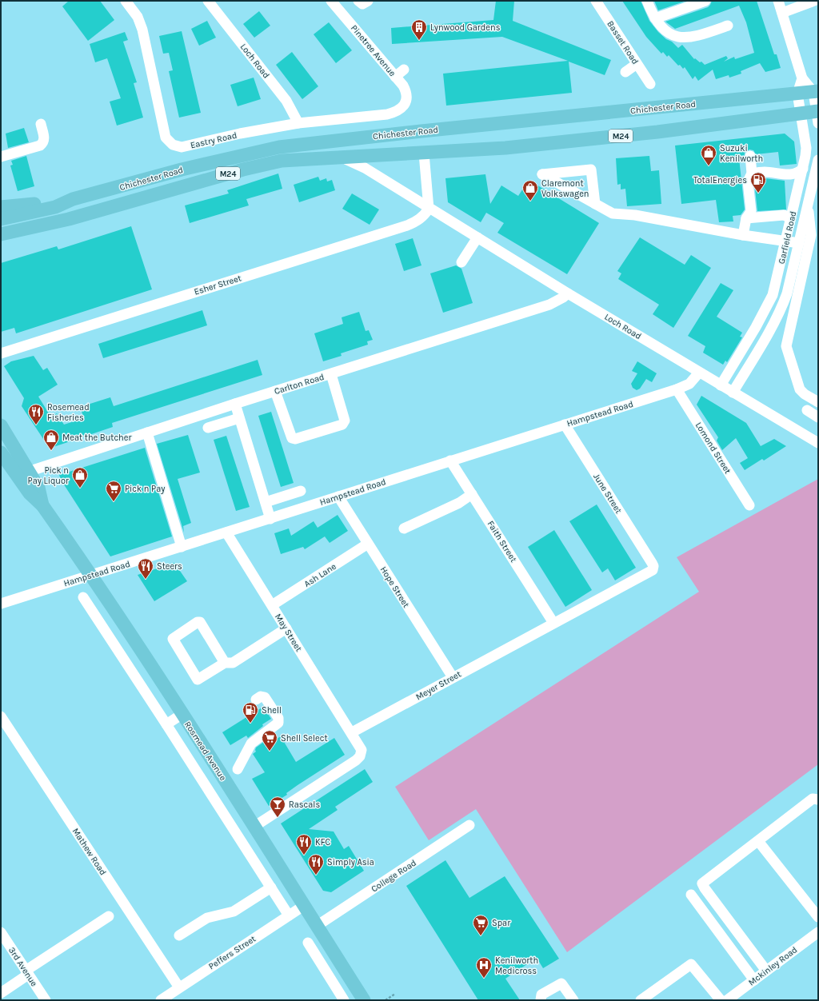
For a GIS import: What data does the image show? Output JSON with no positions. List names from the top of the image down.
{
  "streets": {
    "main road": ["Chichester Road", "M24", "Rosmead Avenue"],
    "street": [
      "Basset Road",
      "Pinetree Avenue",
      "Loch Road",
      "Eastry Road",
      "Garfield Road",
      "Esher Street",
      "Carlton Road",
      "Hampstead Road",
      "Lomond Street",
      "June Street",
      "Faith Street",
      "Ash Lane",
      "Hope Street",
      "May Street",
      "Meyer Street",
      "Mathew Road",
      "College Road",
      "Peffers Street",
      "Mckinley Road",
      "3rd Avenue"
    ]
  },
  "crossings": [
    ["Pinetree Avenue", "Eastry Road"],
    ["Loch Road", "Chichester Road"],
    ["Loch Road", "Eastry Road"],
    ["Loch Road", "Garfield Road"],
    ["Loch Road", "Esher Street"],
    ["Loch Road", "Carlton Road"],
    ["Loch Road", "Hampstead Road"],
    ["Chichester Road", "Garfield Road"],
    ["Carlton Road", "Rosmead Avenue"],
    ["Hampstead Road", "Lomond Street"],
    ["Hampstead Road", "June Street"],
    ["Hampstead Road", "Faith Street"],
    ["Hampstead Road", "Hope Street"],
    ["Hampstead Road", "May Street"],
    ["Hampstead Road", "Rosmead Avenue"],
    ["June Street", "Meyer Street"],
    ["Faith Street", "Meyer Street"],
    ["Ash Lane", "Hope Street"],
    ["Ash Lane", "May Street"],
    ["Hope Street", "Meyer Street"],
    ["May Street", "Meyer Street"],
    ["Rosmead Avenue", "College Road"],
    ["Rosmead Avenue", "Peffers Street"],
    ["Mathew Road", "Peffers Street"]
  ],
  "places": {
    "building": ["Lynwood Gardens"],
    "shop": [
      "Suzuki Kenilworth",
      "Claremont Volkswagen",
      "Meat the Butcher",
      "Pick n Pay Liquor"
    ],
    "fuel station": ["TotalEnergies", "Shell"],
    "restaurant": [
      "Rosemead Fisheries",
      "Steers",
      "KFC",
      "Simply Asia"
    ],
    "supermarket": ["Pick n Pay", "Shell Select", "Spar"],
    "bar": ["Rascals"],
    "hospital": ["Kenilworth Medicross"]
  }
}
